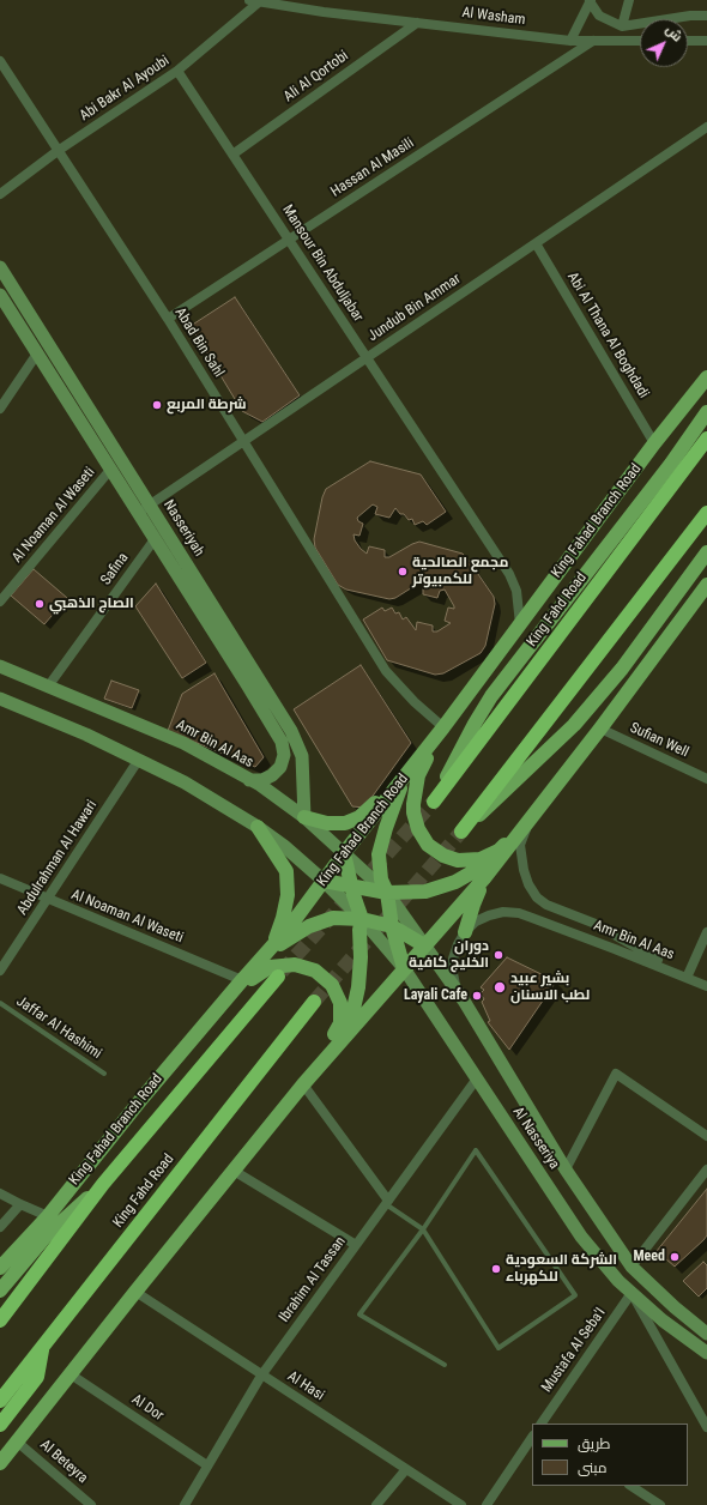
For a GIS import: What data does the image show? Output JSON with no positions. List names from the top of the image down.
{
  "streets": {
    "highway": ["King Fahd Road"],
    "main road": [
      "King Fahad Branch Road",
      "Nasseriyah",
      "Amr Bin Al Aas",
      "Al Nasseriya"
    ],
    "street": [
      "Al Washam",
      "Ali Al Qortobi",
      "Abi Bakr Al Ayoubi",
      "Hassan Al Masili",
      "Mansour Bin Abduljabar",
      "Jundub Bin Ammar",
      "Abi Al Thana Al Boghdadi",
      "Abad Bin Sahl",
      "Al Noaman Al Waseti",
      "Safina",
      "Sufian Well",
      "Abdulrahman Al Hawari",
      "Ibrahim Al Tassan",
      "Mustafa Al Seba'I",
      "Al Hasi",
      "Al Dor",
      "Al Beteyra"
    ],
    "lane": ["Jaffar Al Hashimi"]
  },
  "crossings": [
    ["Al Washam", "Ali Al Qortobi"],
    ["Al Washam", "Abi Bakr Al Ayoubi"],
    ["Al Washam", "Hassan Al Masili"],
    ["Ali Al Qortobi", "Mansour Bin Abduljabar"],
    ["Abi Bakr Al Ayoubi", "Mansour Bin Abduljabar"],
    ["Abi Bakr Al Ayoubi", "Abad Bin Sahl"],
    ["Hassan Al Masili", "Mansour Bin Abduljabar"],
    ["Hassan Al Masili", "Abad Bin Sahl"],
    ["Mansour Bin Abduljabar", "Jundub Bin Ammar"],
    ["Mansour Bin Abduljabar", "King Fahad Branch Road"],
    ["Jundub Bin Ammar", "Abi Al Thana Al Boghdadi"],
    ["Jundub Bin Ammar", "Abad Bin Sahl"],
    ["Jundub Bin Ammar", "Nasseriyah"],
    ["Abi Al Thana Al Boghdadi", "King Fahad Branch Road"],
    ["Abad Bin Sahl", "King Fahad Branch Road"],
    ["Al Noaman Al Waseti", "King Fahad Branch Road"],
    ["Al Noaman Al Waseti", "Nasseriyah"],
    ["Al Noaman Al Waseti", "Abdulrahman Al Hawari"],
    ["King Fahad Branch Road", "Amr Bin Al Aas"],
    ["Nasseriyah", "Safina"],
    ["Nasseriyah", "Amr Bin Al Aas"],
    ["Safina", "Amr Bin Al Aas"],
    ["Amr Bin Al Aas", "Al Nasseriya"],
    ["Al Nasseriya", "Ibrahim Al Tassan"],
    ["Al Nasseriya", "Mustafa Al Seba'I"],
    ["Ibrahim Al Tassan", "Al Hasi"],
    ["Ibrahim Al Tassan", "Al Dor"]
  ],
  "places": [
    "شرطة المربع",
    "مجمع الصالحية للكمبيوتر",
    "الصاج الذهبي",
    "دوران الخليج كافية",
    "بشير عبيد لطب الاسنان",
    "Layali Cafe",
    "Meed",
    "الشركة السعودية للكهرباء"
  ],
  "legend": ["طريق", "مبنى"],
  "north": "top right"
}
